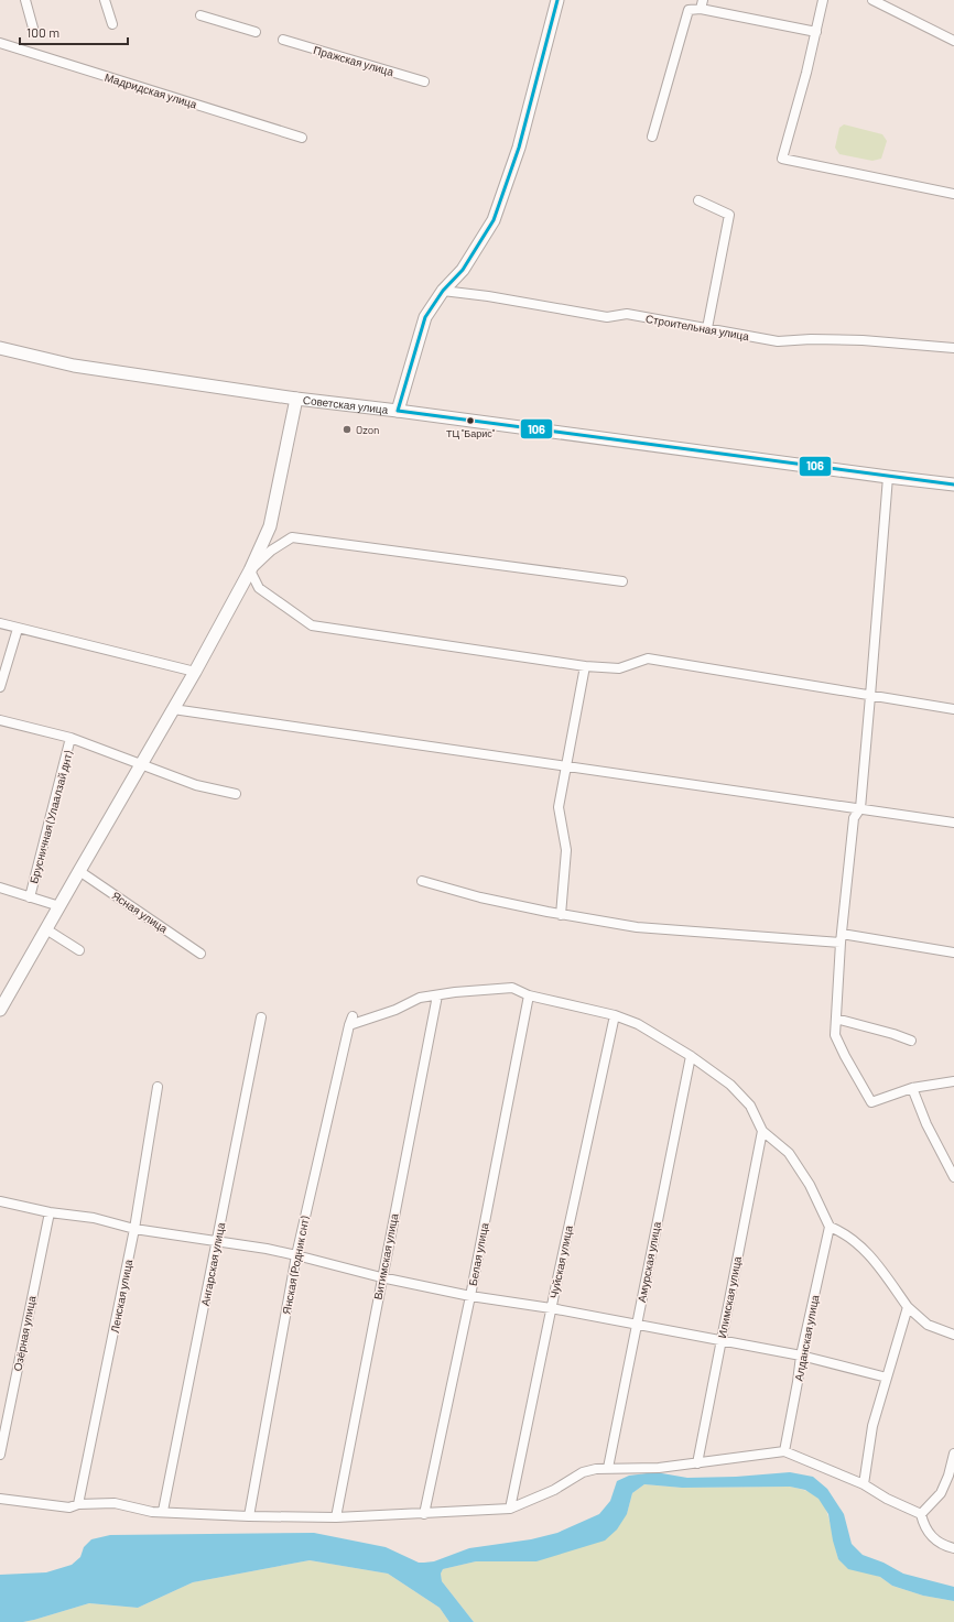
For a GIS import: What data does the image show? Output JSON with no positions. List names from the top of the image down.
{
  "streets": {
    "main road": ["Советская улица"],
    "street": [
      "Пражская улица",
      "Мадридская улица",
      "Строительная улица",
      "Брусничная (Улаалзай днт)",
      "Ясная улица",
      "Белая улица",
      "Витимская улица",
      "Чуйская улица",
      "Амурская улица",
      "Ангарская улица",
      "Янская (Родник снт)",
      "Ленская улица",
      "Илимская улица",
      "Озёрная улица",
      "Алданская улица"
    ]
  },
  "crossings": [
    ["Витимская улица", "Янская (Родник снт)"]
  ],
  "places": ["ТЦ \"Барис\"", "Ozon"],
  "lines": ["transit line 106"],
  "scale_bar": "100 m"
}
